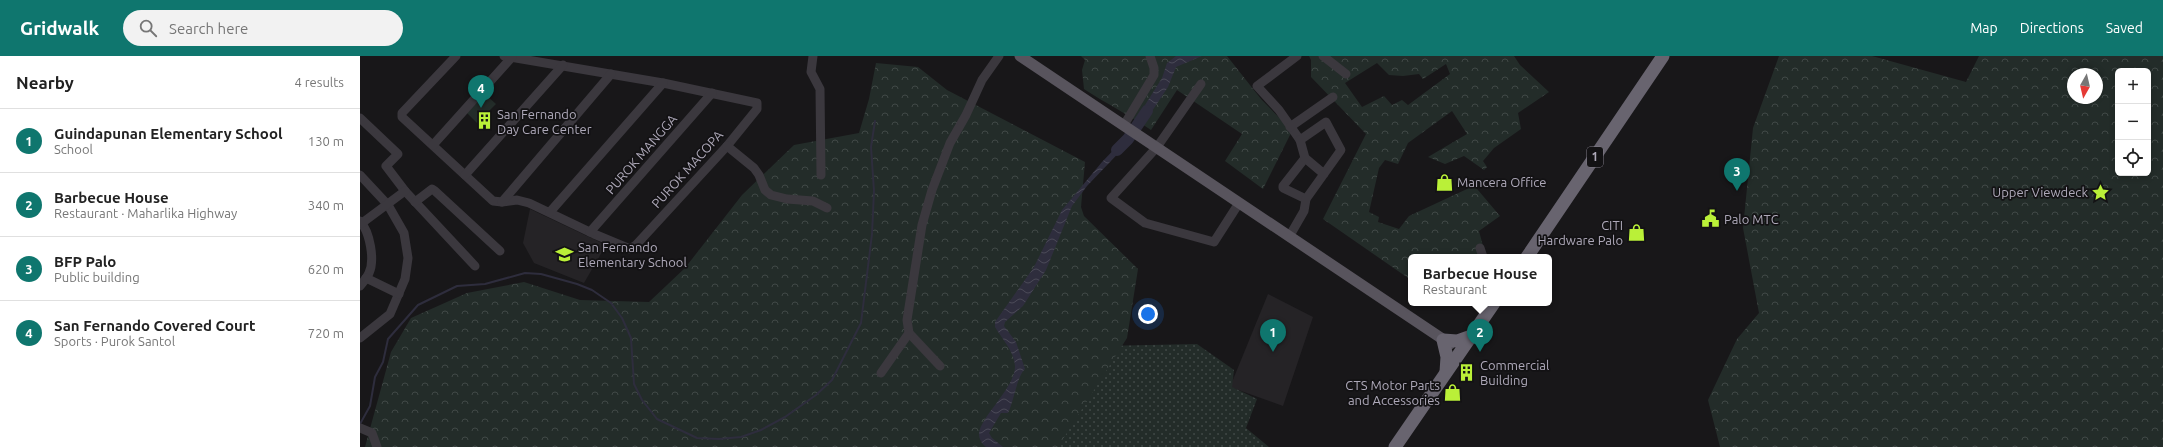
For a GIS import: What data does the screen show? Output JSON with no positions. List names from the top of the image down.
{
  "streets": {
    "highway": ["1"],
    "street": ["PUROK MANGGA", "PUROK MACOPA"]
  },
  "crossings": [
    ["PUROK MANGGA", "PUROK MACOPA"]
  ],
  "places": {
    "building": ["San Fernando Day Care Center", "Commercial Building"],
    "shop": ["Mancera Office", "CITI Hardware Palo", "CTS Motor Parts and Accessories"],
    "place": ["Upper Viewdeck"],
    "public building": ["Palo MTC"],
    "school or university": ["San Fernando Elementary School"]
  },
  "north": "bottom",
  "page": {
    "header": "Gridwalk",
    "search": "Search here",
    "nav": ["Map", "Directions", "Saved"],
    "heading": ["Nearby", "4 results"],
    "map_buttons": ["+", "−"],
    "pins": [
      "4",
      "3",
      "1",
      "2"
    ],
    "list": [
      {
        "mark": "1",
        "name": "Guindapunan Elementary School",
        "note": "School",
        "value": "130 m"
      },
      {
        "mark": "2",
        "name": "Barbecue House",
        "note": "Restaurant · Maharlika Highway",
        "value": "340 m"
      },
      {
        "mark": "3",
        "name": "BFP Palo",
        "note": "Public building",
        "value": "620 m"
      },
      {
        "mark": "4",
        "name": "San Fernando Covered Court",
        "note": "Sports · Purok Santol",
        "value": "720 m"
      }
    ],
    "popup": ["Barbecue House", "Restaurant"]
  }
}
